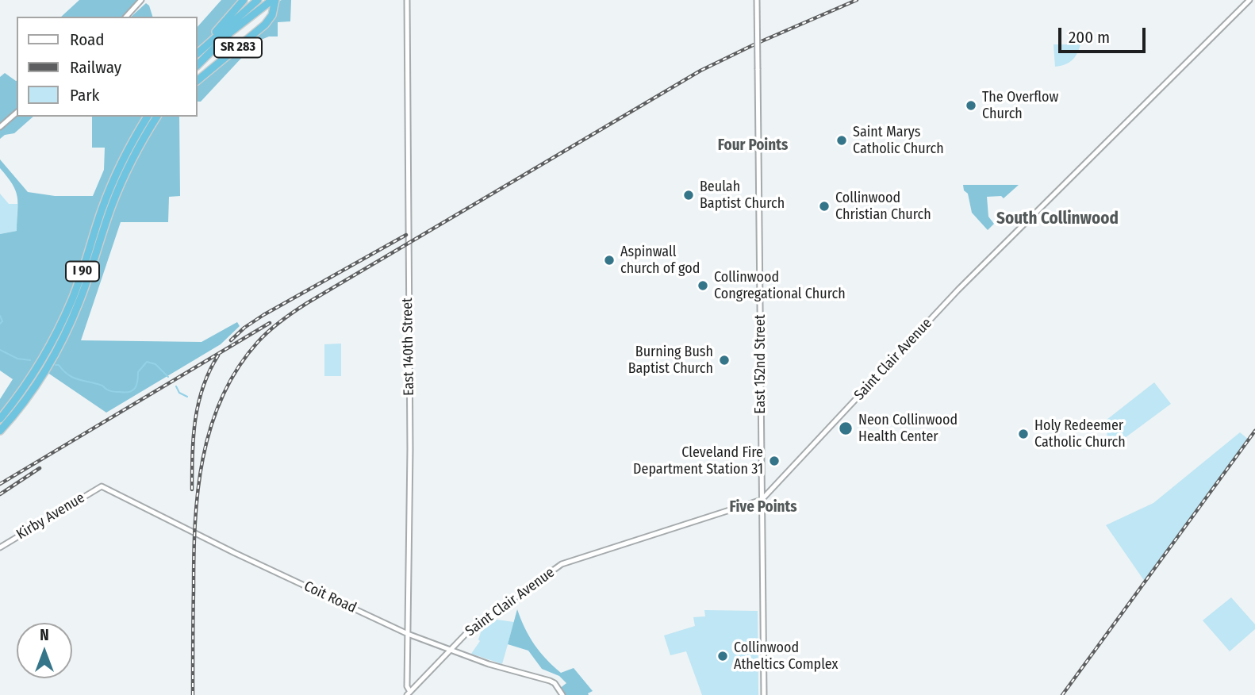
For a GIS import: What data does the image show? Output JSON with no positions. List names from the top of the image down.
{
  "streets": {
    "highway": ["SR 283", "I 90"],
    "street": [
      "East 140th Street",
      "Saint Clair Avenue",
      "East 152nd Street",
      "Kirby Avenue",
      "Coit Road"
    ]
  },
  "crossings": [
    ["East 140th Street", "Saint Clair Avenue"],
    ["East 140th Street", "Coit Road"],
    ["Saint Clair Avenue", "East 152nd Street"],
    ["Saint Clair Avenue", "Coit Road"],
    ["Kirby Avenue", "Coit Road"]
  ],
  "districts": ["Four Points", "South Collinwood", "Five Points"],
  "places": [
    "The Overflow Church",
    "Saint Marys Catholic Church",
    "Beulah Baptist Church",
    "Collinwood Christian Church",
    "Aspinwall church of god",
    "Collinwood Congregational Church",
    "Burning Bush Baptist Church",
    "Neon Collinwood Health Center",
    "Holy Redeemer Catholic Church",
    "Cleveland Fire Department Station 31",
    "Collinwood Atheltics Complex"
  ],
  "legend": ["Road", "Railway", "Park"],
  "scale_bar": "200 m",
  "north": "top"
}
